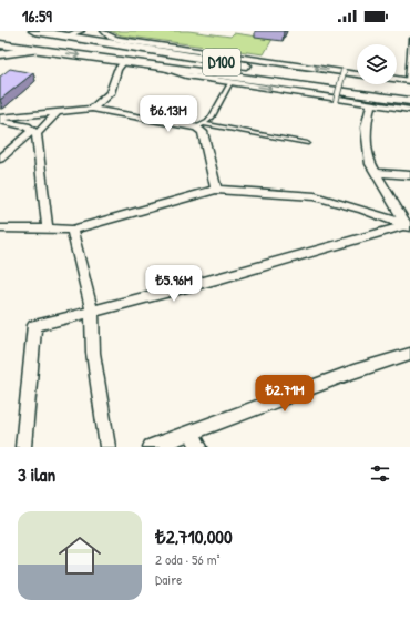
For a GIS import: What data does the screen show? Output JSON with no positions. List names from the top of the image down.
{
  "streets": {
    "highway": ["D100"]
  },
  "page": {
    "status": "16:59",
    "price": ["₺6.13M", "₺5.96M", "₺2.71M"],
    "heading": "3 ilan",
    "list": [
      {
        "name": "₺2,710,000",
        "note": "2 oda · 56 m² · Daire"
      }
    ]
  }
}
